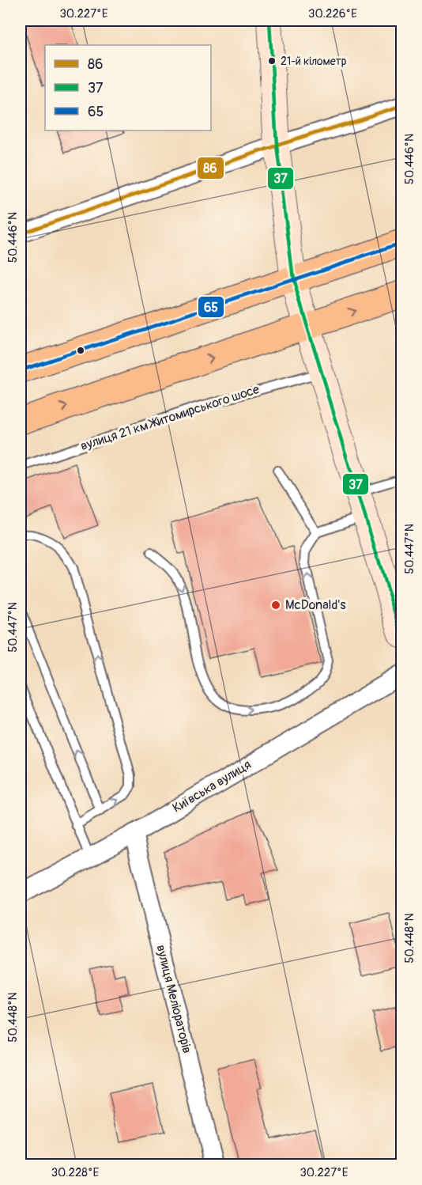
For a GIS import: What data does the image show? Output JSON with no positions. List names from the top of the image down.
{
  "streets": {
    "street": ["Київська вулиця", "вулиця Меліораторів"],
    "lane": ["вулиця 21 км Житомирського шосе"]
  },
  "crossings": [
    ["Київська вулиця", "вулиця Меліораторів"]
  ],
  "places": ["21-й кілометр", "McDonald's"],
  "lines": ["transit line 37", "transit line 86", "transit line 65"],
  "legend": ["86", "37", "65"],
  "coordinates": [
    "30.227°E",
    "30.226°E",
    "50.446°N",
    "50.447°N",
    "50.448°N",
    "30.228°E"
  ]
}
